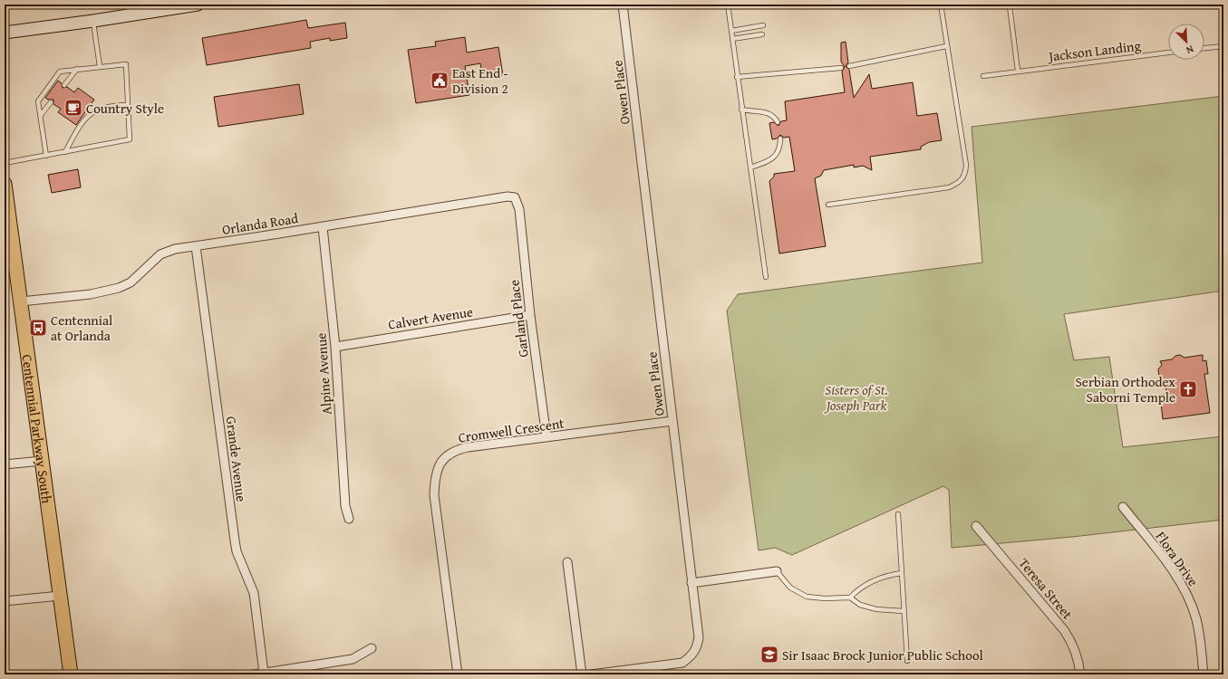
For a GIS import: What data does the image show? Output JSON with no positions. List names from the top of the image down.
{
  "streets": {
    "main road": ["Centennial Parkway South"],
    "street": [
      "Owen Place",
      "Orlanda Road",
      "Calvert Avenue",
      "Garland Place",
      "Alpine Avenue",
      "Cromwell Crescent",
      "Grande Avenue",
      "Flora Drive",
      "Teresa Street"
    ],
    "lane": ["Jackson Landing"]
  },
  "crossings": [
    ["Owen Place", "Cromwell Crescent"],
    ["Orlanda Road", "Garland Place"],
    ["Orlanda Road", "Alpine Avenue"],
    ["Orlanda Road", "Centennial Parkway South"],
    ["Orlanda Road", "Grande Avenue"],
    ["Calvert Avenue", "Garland Place"],
    ["Calvert Avenue", "Alpine Avenue"],
    ["Garland Place", "Cromwell Crescent"]
  ],
  "parks": ["Sisters of St. Joseph Park"],
  "places": {
    "public building": ["East End - Division 2"],
    "cafe": ["Country Style"],
    "bus stop": ["Centennial at Orlanda"],
    "church": ["Serbian Orthodex Saborni Temple"],
    "school or university": ["Sir Isaac Brock Junior Public School"]
  },
  "north": "bottom right"
}
